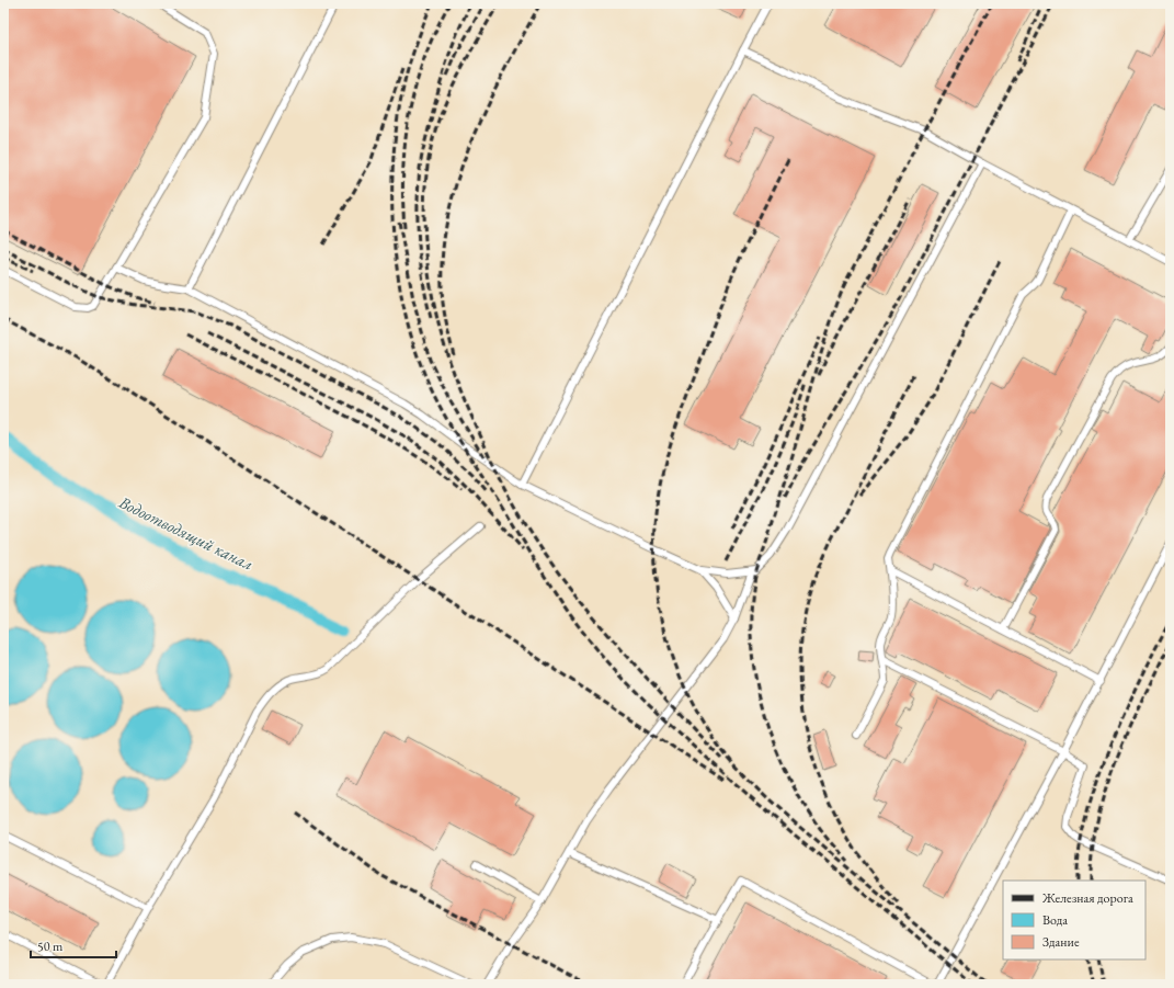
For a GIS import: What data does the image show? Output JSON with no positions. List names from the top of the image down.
{
  "water": ["Водоотводящий канал"],
  "legend": ["Железная дорога", "Вода", "Здание"],
  "scale_bar": "50 m"
}
